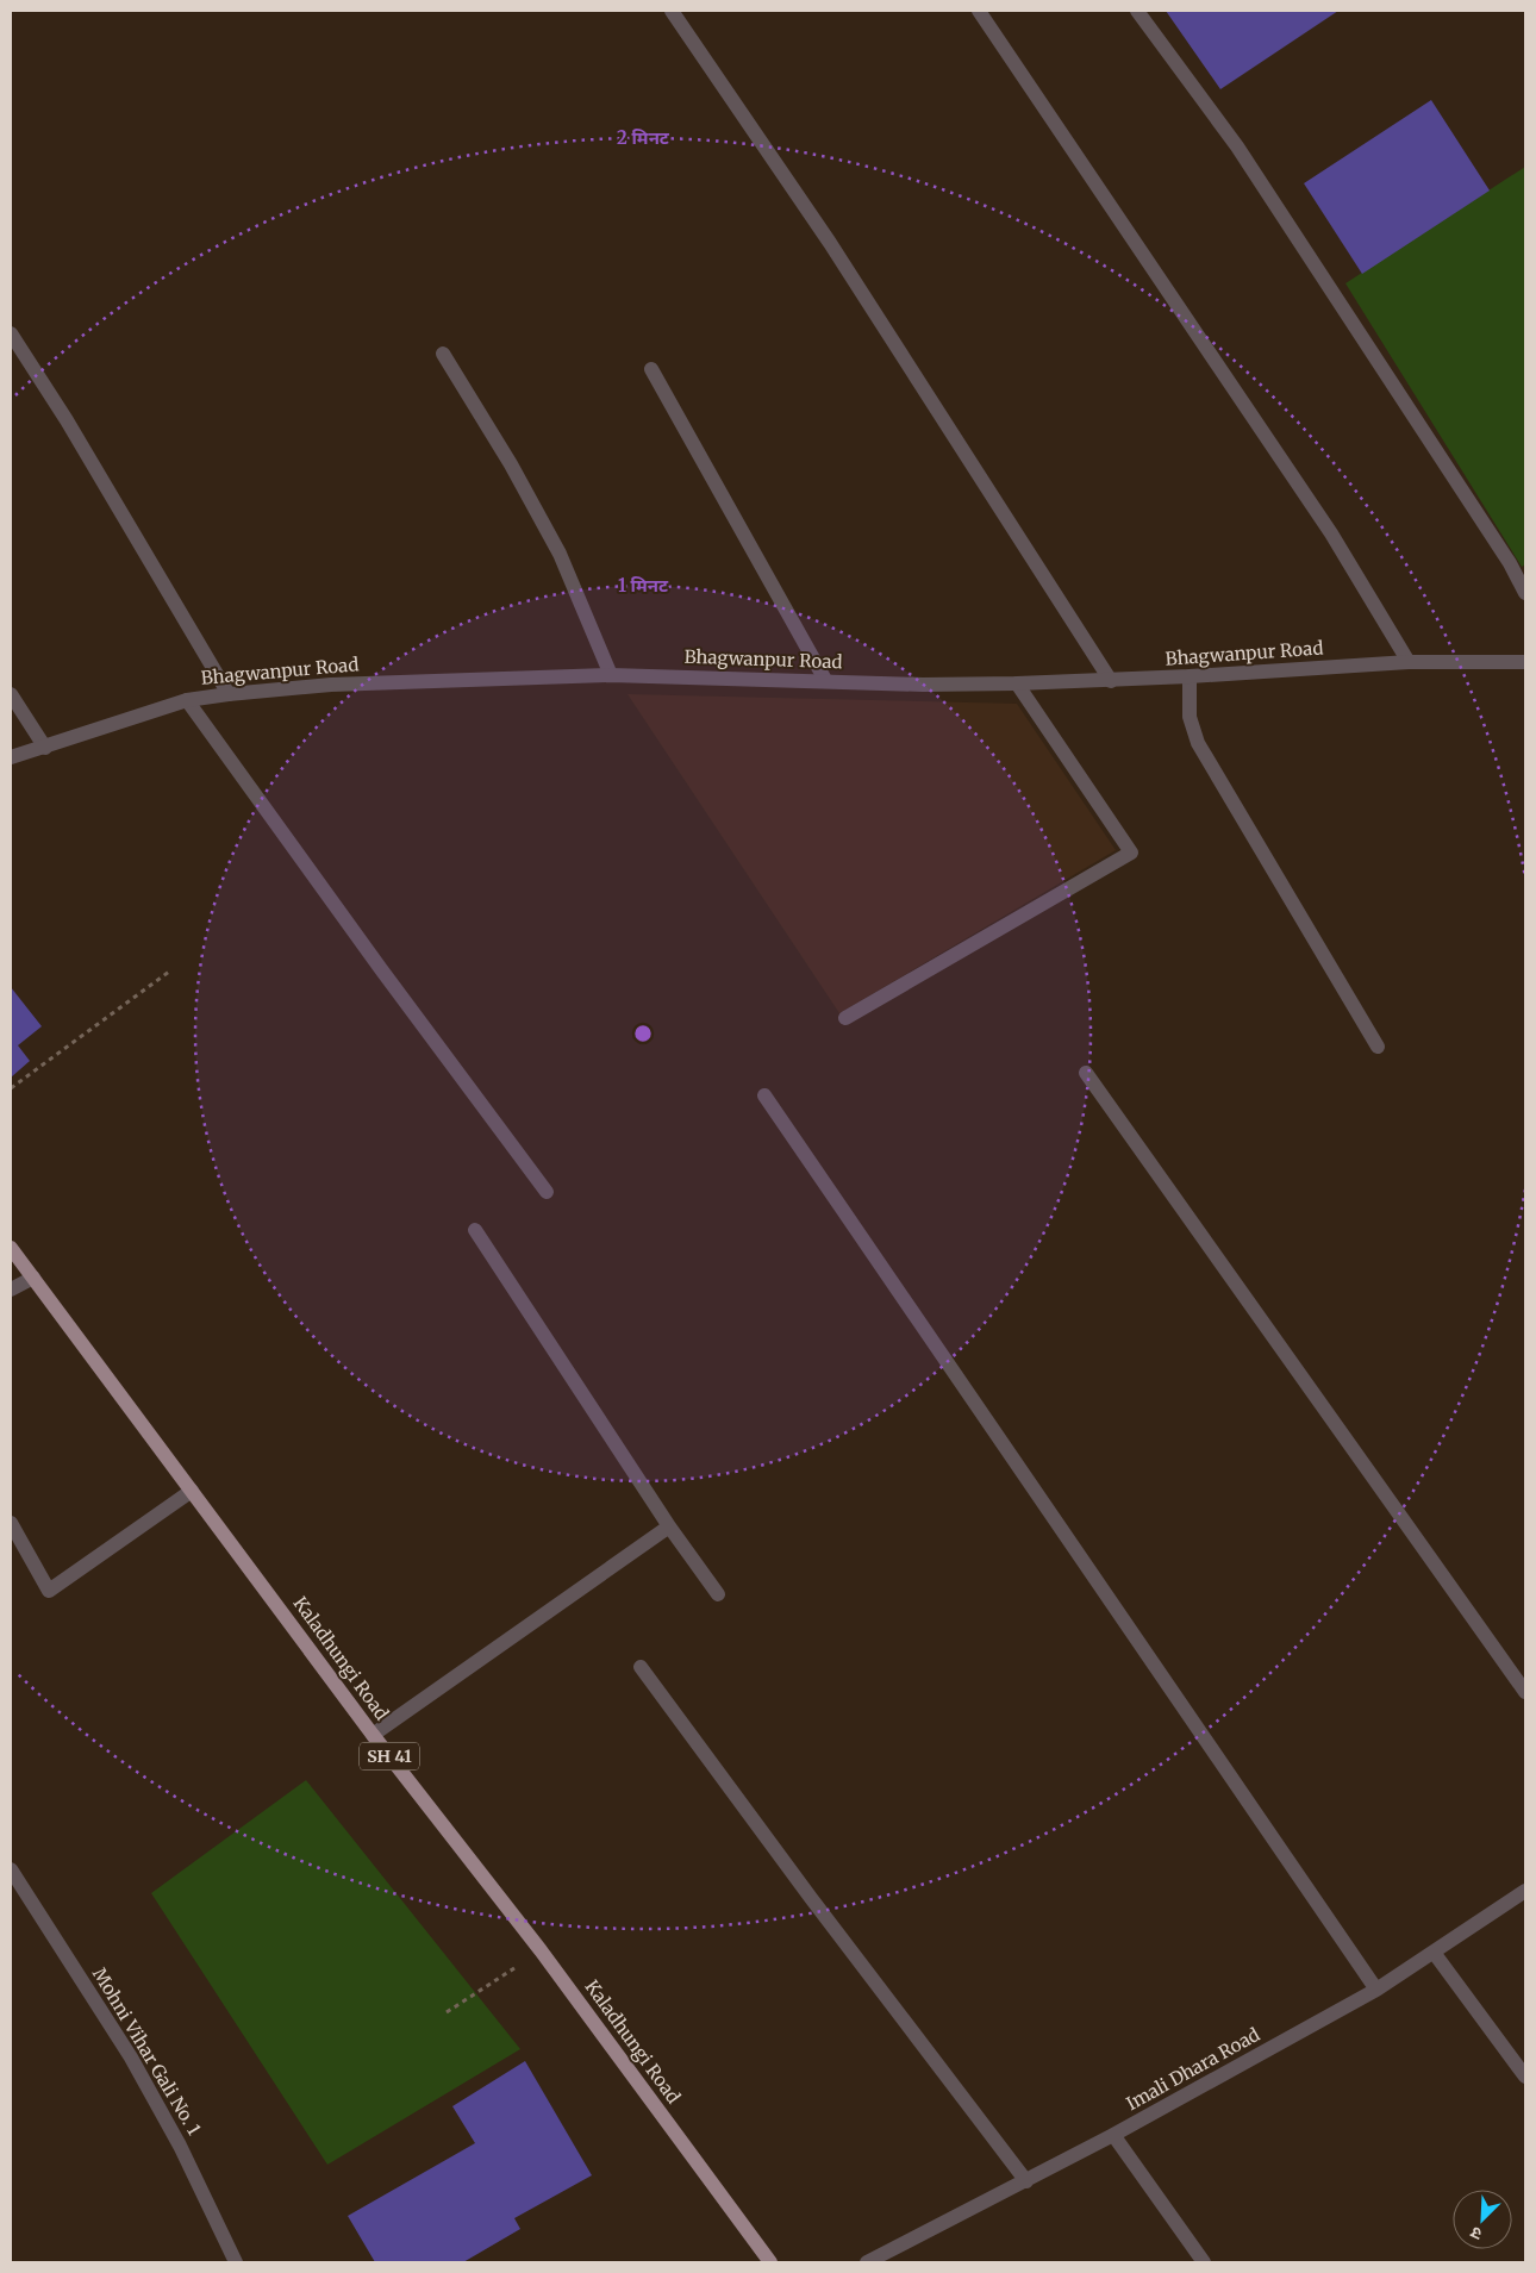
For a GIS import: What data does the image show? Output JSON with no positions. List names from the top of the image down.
{
  "streets": {
    "main road": ["Kaladhungi Road", "SH 41"],
    "street": ["Bhagwanpur Road", "Mohni Vihar Gali No. 1", "Imali Dhara Road"]
  },
  "north": "bottom left",
  "rings": ["2 मिनट", "1 मिनट"]
}
